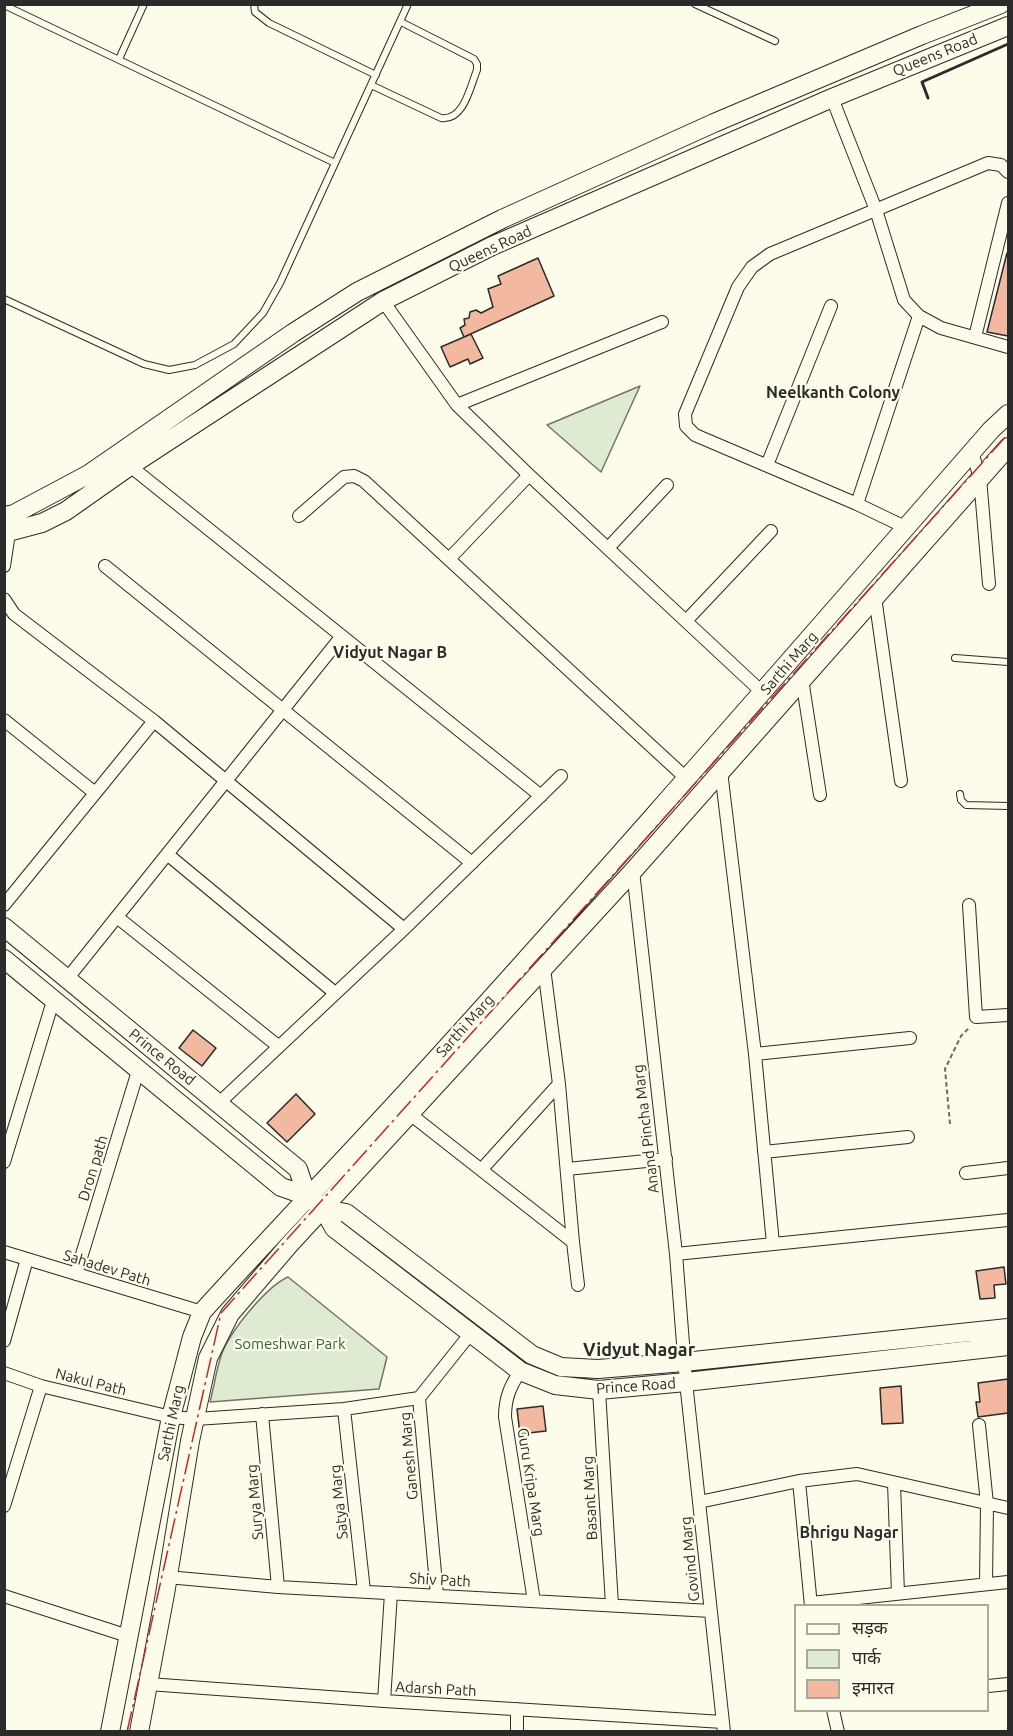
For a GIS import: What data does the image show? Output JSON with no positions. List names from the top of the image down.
{
  "streets": {
    "street": [
      "Queens Road",
      "Sarthi Marg",
      "Prince Road",
      "Anand Pincha Marg",
      "Dron path",
      "Sahadev Path",
      "Nakul Path",
      "Ganesh Marg",
      "Guru Kripa Marg",
      "Basant Marg",
      "Surya Marg",
      "Satya Marg",
      "Govind Marg",
      "Shiv Path",
      "Adarsh Path"
    ]
  },
  "crossings": [
    ["Sarthi Marg", "Prince Road"],
    ["Sarthi Marg", "Sahadev Path"],
    ["Sarthi Marg", "Nakul Path"],
    ["Prince Road", "Anand Pincha Marg"],
    ["Prince Road", "Dron path"],
    ["Prince Road", "Ganesh Marg"],
    ["Prince Road", "Guru Kripa Marg"],
    ["Prince Road", "Basant Marg"],
    ["Prince Road", "Govind Marg"],
    ["Anand Pincha Marg", "Govind Marg"],
    ["Dron path", "Sahadev Path"],
    ["Nakul Path", "Ganesh Marg"],
    ["Nakul Path", "Surya Marg"],
    ["Nakul Path", "Satya Marg"],
    ["Ganesh Marg", "Shiv Path"],
    ["Guru Kripa Marg", "Shiv Path"],
    ["Basant Marg", "Shiv Path"],
    ["Surya Marg", "Shiv Path"],
    ["Satya Marg", "Shiv Path"],
    ["Govind Marg", "Shiv Path"],
    ["Govind Marg", "Adarsh Path"]
  ],
  "districts": [
    "Neelkanth Colony",
    "Vidyut Nagar B",
    "Vidyut Nagar",
    "Bhrigu Nagar"
  ],
  "parks": ["Someshwar Park"],
  "legend": ["सड़क", "पार्क", "इमारत"]
}
